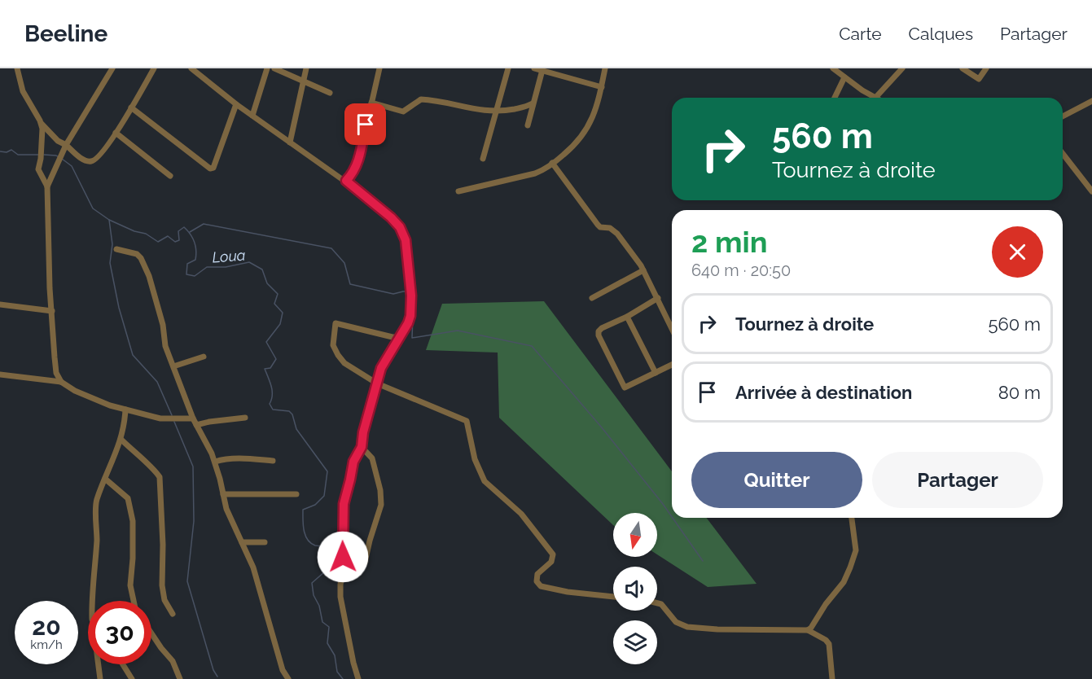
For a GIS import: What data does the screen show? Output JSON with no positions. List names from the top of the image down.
{
  "water": ["Loua"],
  "north": "bottom",
  "page": {
    "header": "Beeline",
    "nav": ["Carte", "Calques", "Partager"],
    "turn": ["560 m", "Tournez à droite"],
    "heading": ["2 min", "640 m · 20:50"],
    "list": [
      {
        "name": "Tournez à droite",
        "value": "560 m"
      },
      {
        "name": "Arrivée à destination",
        "value": "80 m"
      }
    ],
    "buttons": ["Quitter", "Partager"],
    "speed": "20 km/h",
    "limit": "30"
  }
}
